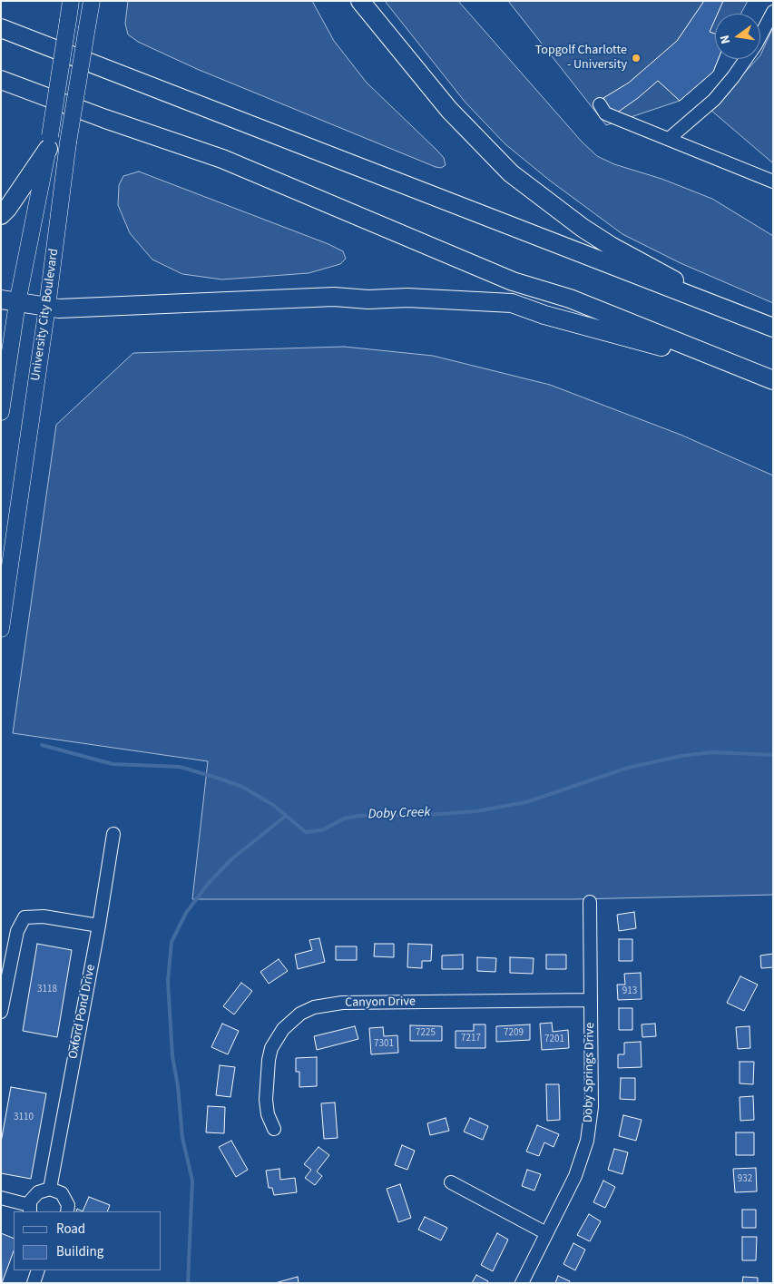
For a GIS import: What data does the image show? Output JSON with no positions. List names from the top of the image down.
{
  "streets": {
    "main road": ["University City Boulevard"],
    "street": ["Canyon Drive", "Oxford Pond Drive", "Doby Springs Drive"]
  },
  "crossings": [
    ["Canyon Drive", "Doby Springs Drive"]
  ],
  "water": ["Doby Creek"],
  "places": ["Topgolf Charlotte - University"],
  "house_numbers": [
    "3118",
    "913",
    "7225",
    "7209",
    "7217",
    "7201",
    "7301",
    "3110",
    "932"
  ],
  "legend": ["Road", "Building"],
  "north": "left"
}
